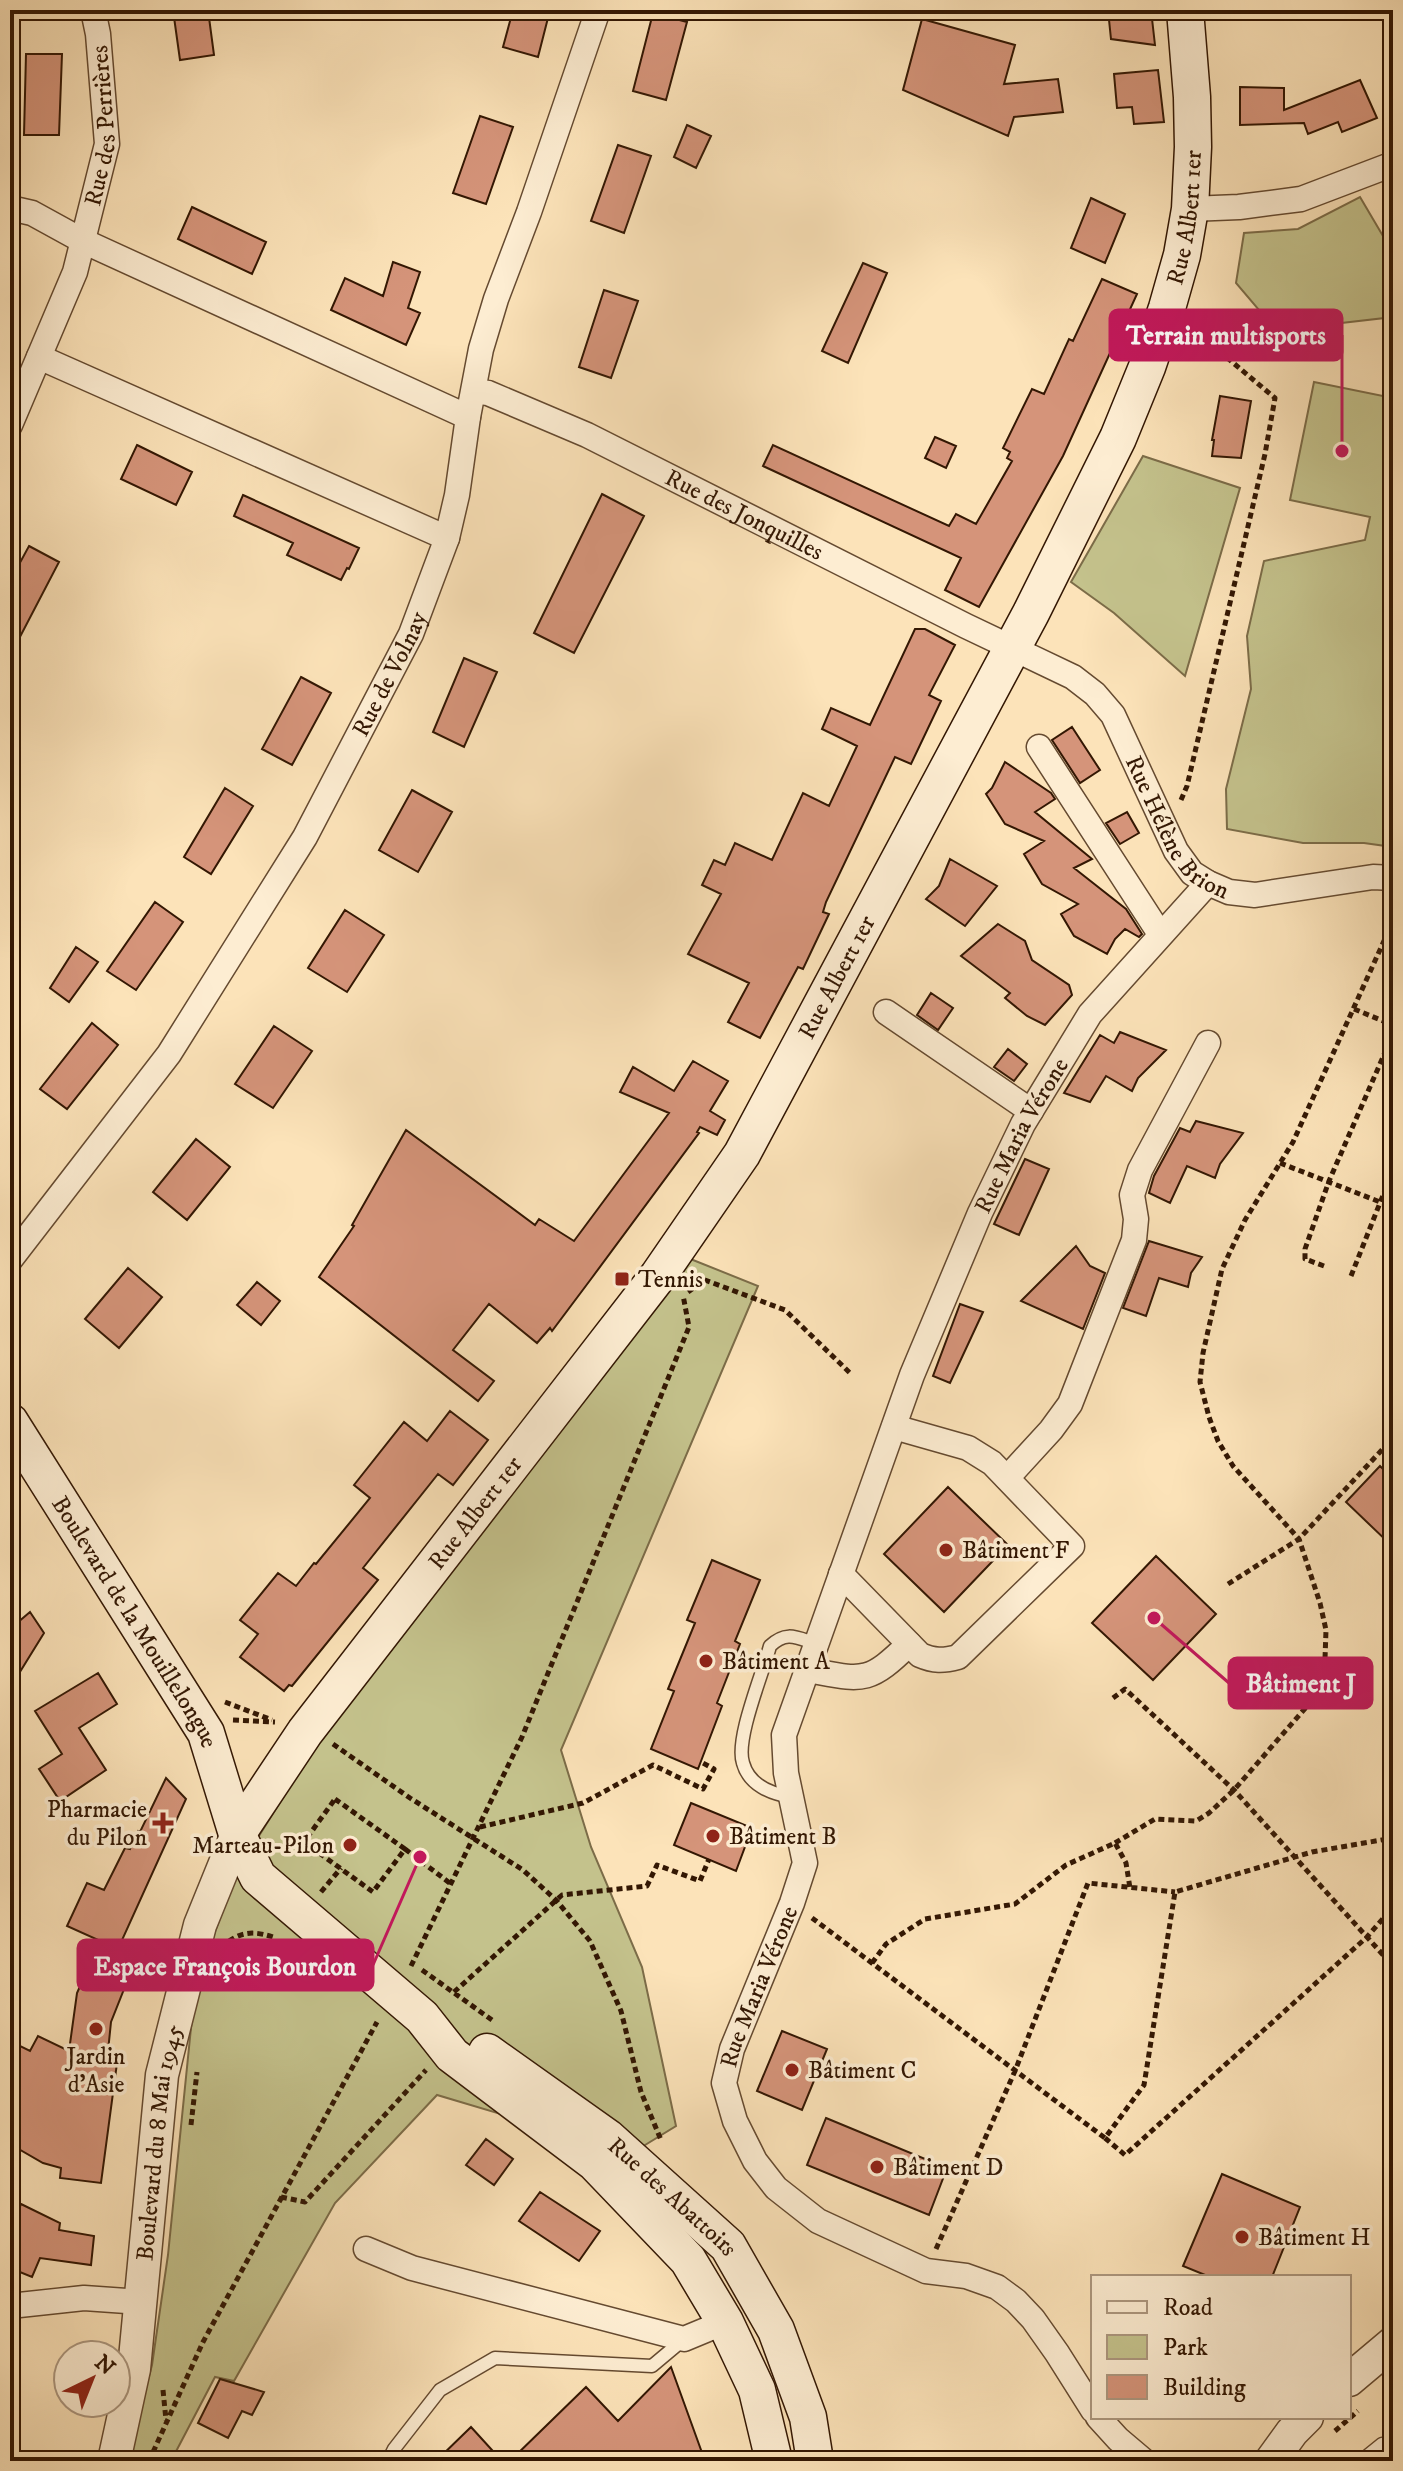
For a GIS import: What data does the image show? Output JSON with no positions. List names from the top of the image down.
{
  "streets": {
    "main road": ["Rue Albert 1er", "Boulevard de la Mouillelongue", "Rue des Abattoirs"],
    "street": [
      "Rue des Perrières",
      "Rue des Jonquilles",
      "Rue de Volnay",
      "Rue Hélène Brion",
      "Rue Maria Vérone",
      "Boulevard du 8 Mai 1945"
    ]
  },
  "crossings": [
    ["Rue Albert 1er", "Rue des Jonquilles"],
    ["Rue Albert 1er", "Rue Hélène Brion"],
    ["Rue Albert 1er", "Boulevard de la Mouillelongue"],
    ["Rue Albert 1er", "Boulevard du 8 Mai 1945"],
    ["Rue des Jonquilles", "Rue de Volnay"],
    ["Rue des Jonquilles", "Rue Hélène Brion"],
    ["Rue Hélène Brion", "Rue Maria Vérone"],
    ["Boulevard de la Mouillelongue", "Boulevard du 8 Mai 1945"],
    ["Boulevard de la Mouillelongue", "Rue des Abattoirs"]
  ],
  "places": {
    "other": [
      "Terrain multisports",
      "Bâtiment F",
      "Bâtiment J",
      "Bâtiment A",
      "Bâtiment B",
      "Marteau-Pilon",
      "Espace François Bourdon",
      "Jardin d'Asie",
      "Bâtiment C",
      "Bâtiment D",
      "Bâtiment H"
    ],
    "transit": ["Tennis"],
    "health": ["Pharmacie du Pilon"]
  },
  "legend": ["Road", "Park", "Building"],
  "north": "top right"
}
